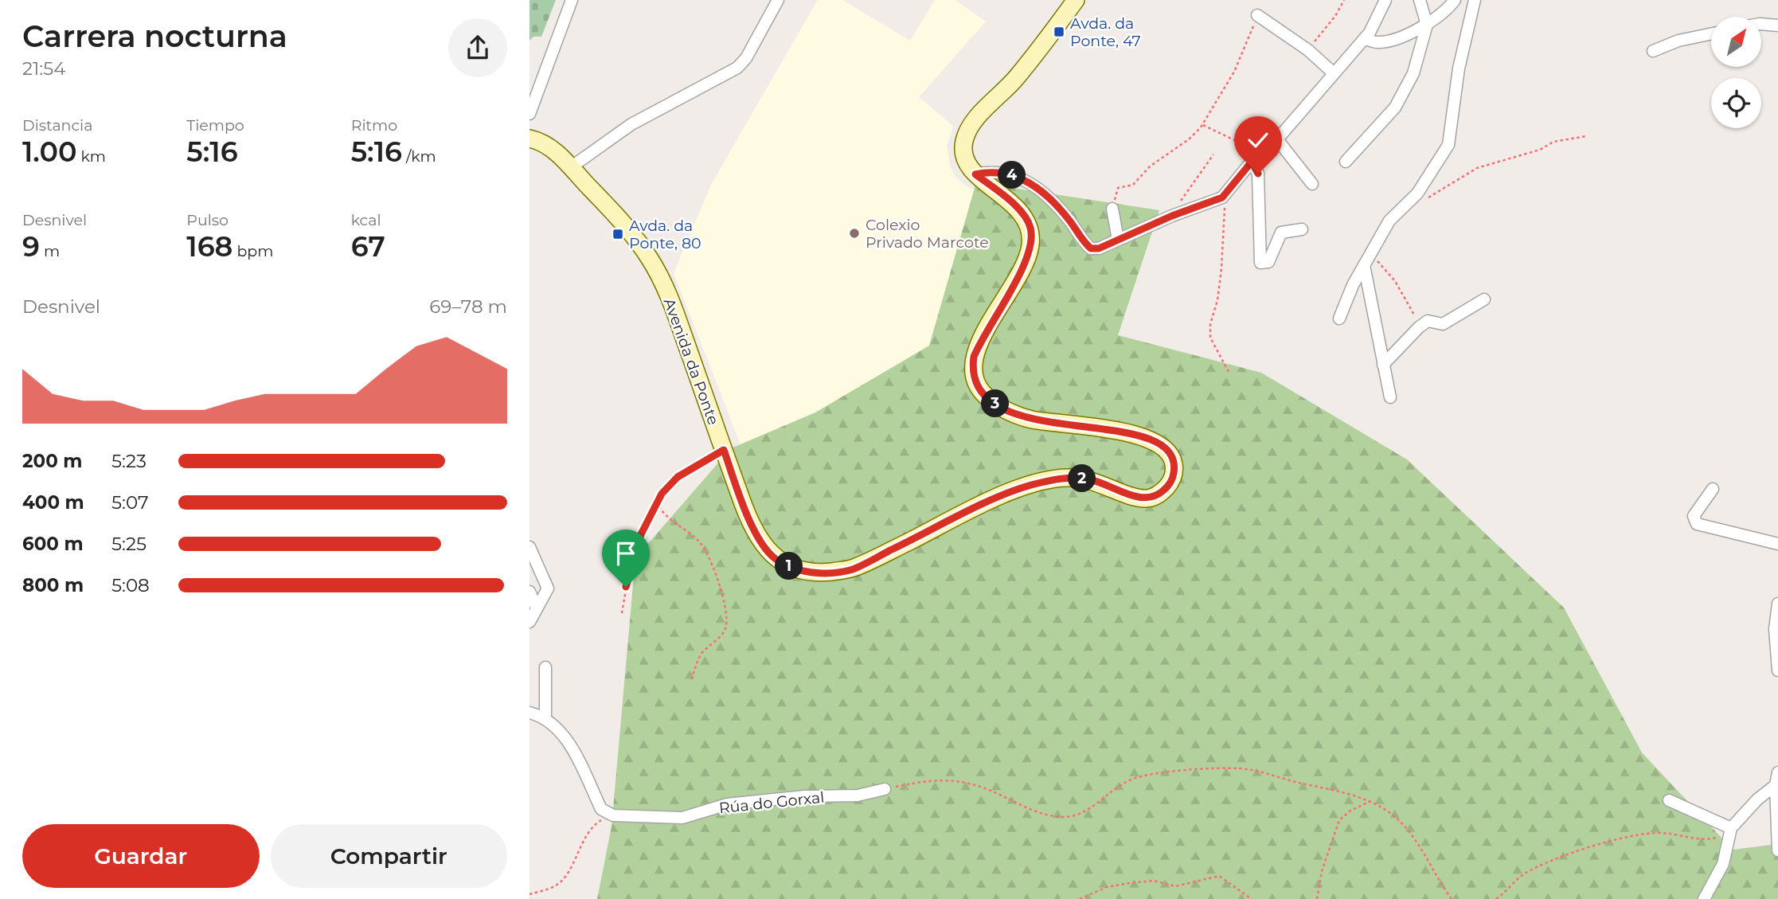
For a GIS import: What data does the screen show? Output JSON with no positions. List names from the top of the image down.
{
  "streets": {
    "street": ["Avenida da Ponte", "Rúa do Gorxal"]
  },
  "places": {
    "transit": ["Avda. da Ponte, 47", "Avda. da Ponte, 80"],
    "other": ["Colexio Privado Marcote"]
  },
  "north": "top right",
  "page": {
    "heading": ["Carrera nocturna", "21:54"],
    "stats": [
      ["Distancia", "1.00 km"],
      ["Tiempo", "5:16"],
      ["Ritmo", "5:16 /km"],
      ["Desnivel", "9 m"],
      ["Pulso", "168 bpm"],
      ["kcal", "67"]
    ],
    "pins": [
      "4",
      "3",
      "2",
      "1"
    ],
    "chart": ["Desnivel", "69–78 m"],
    "list": [
      {
        "name": "200 m",
        "note": "5:23"
      },
      {
        "name": "400 m",
        "note": "5:07"
      },
      {
        "name": "600 m",
        "note": "5:25"
      },
      {
        "name": "800 m",
        "note": "5:08"
      }
    ],
    "buttons": ["Guardar", "Compartir"]
  }
}
